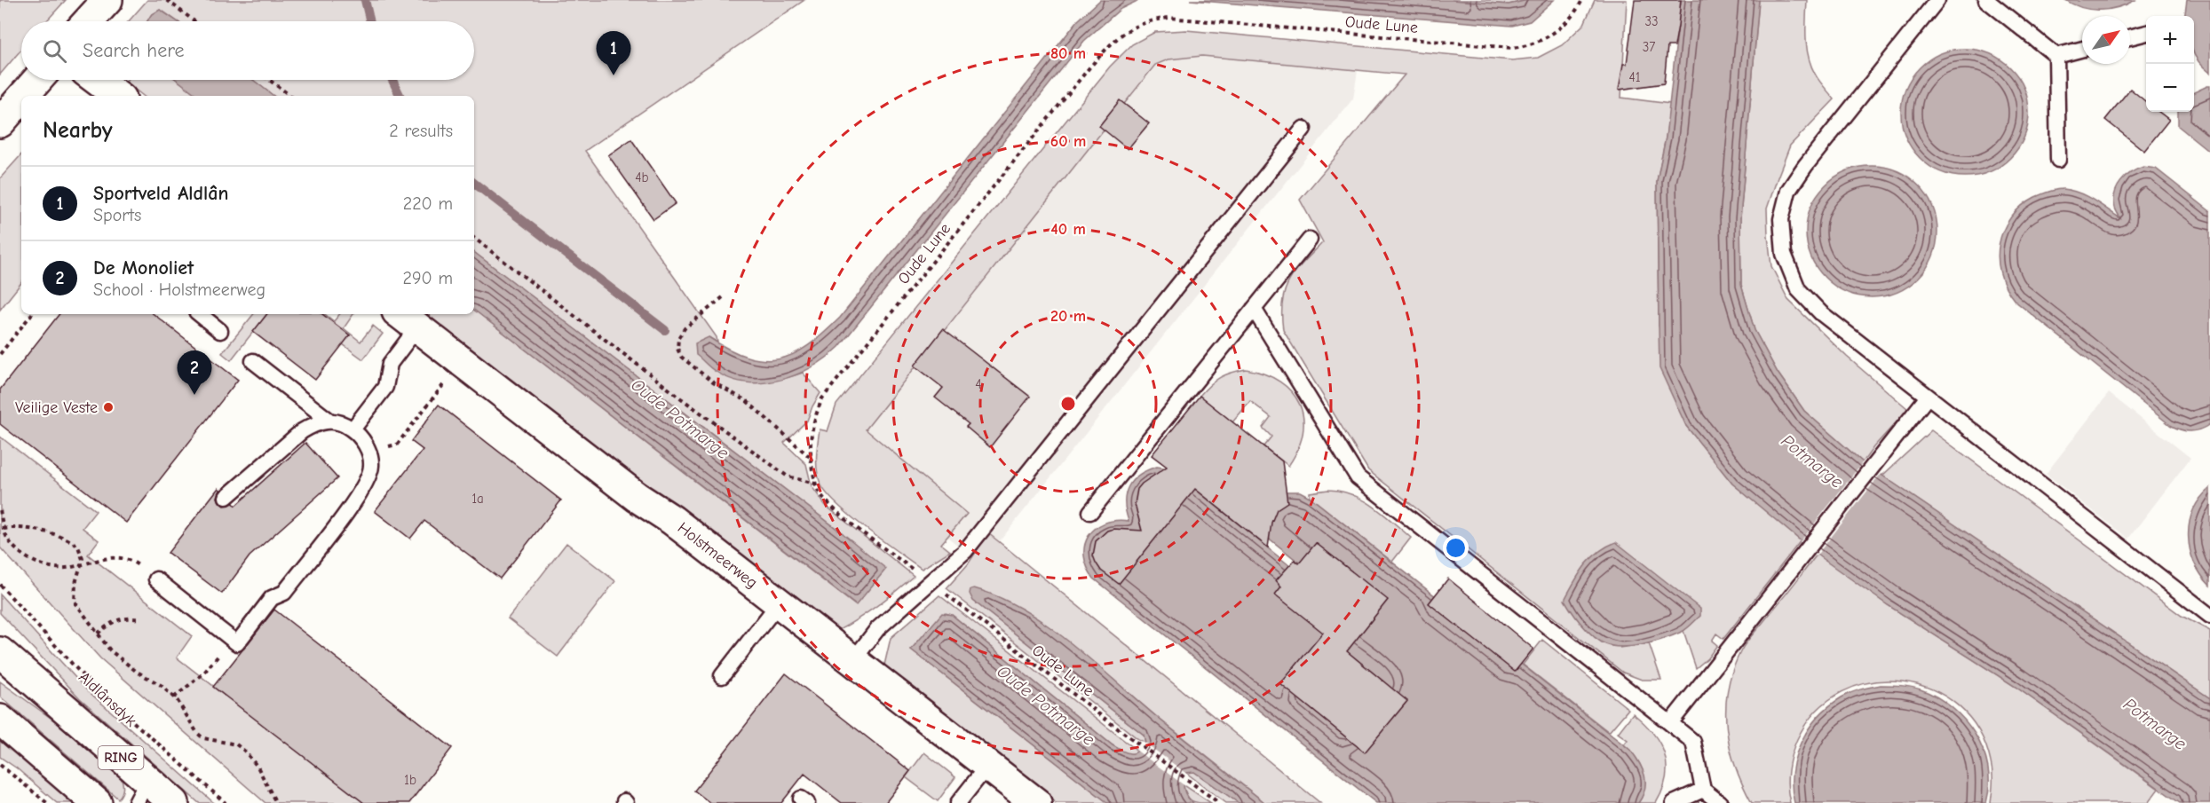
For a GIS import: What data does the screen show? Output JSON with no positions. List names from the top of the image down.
{
  "streets": {
    "street": ["Holstmeerweg", "RING"],
    "path": ["Oude Lune", "Aldlânsdyk"]
  },
  "water": ["Oude Potmarge", "Potmarge"],
  "places": ["Veilige Veste"],
  "house_numbers": [
    "33",
    "37",
    "41",
    "4b",
    "4",
    "1a",
    "1b"
  ],
  "north": "top right",
  "page": {
    "map_buttons": ["+", "−"],
    "search": "Search here",
    "pins": ["1", "2"],
    "heading": ["Nearby", "2 results"],
    "list": [
      {
        "mark": "1",
        "name": "Sportveld Aldlân",
        "note": "Sports",
        "value": "220 m"
      },
      {
        "mark": "2",
        "name": "De Monoliet",
        "note": "School · Holstmeerweg",
        "value": "290 m"
      }
    ]
  },
  "rings": [
    "80 m",
    "60 m",
    "40 m",
    "20 m"
  ]
}
